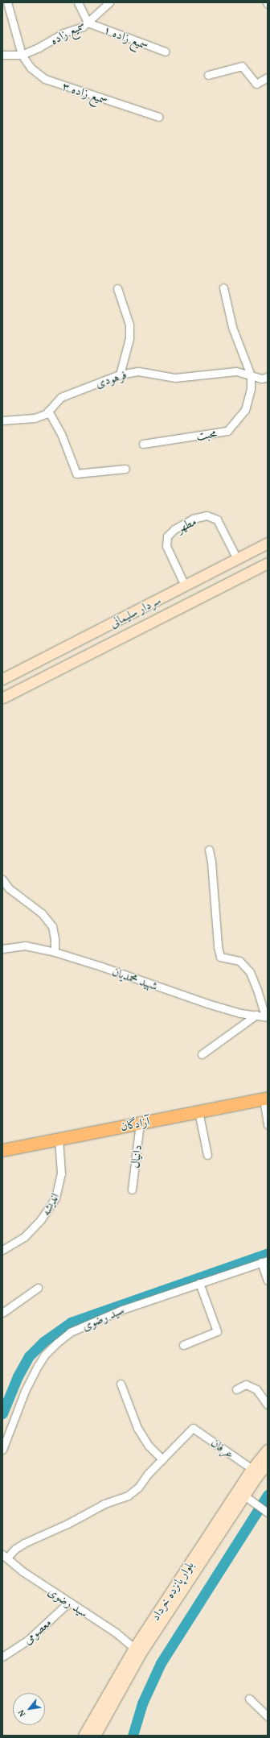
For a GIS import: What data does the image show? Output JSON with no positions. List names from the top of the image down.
{
  "streets": {
    "main road": ["سردار سلیمانی", "آزادگان", "بلوار پانزده خرداد"],
    "street": [
      "سمیع زاده",
      "سمیع زاده ۱",
      "سمیع زاده ۳",
      "فرهودی",
      "محبت",
      "مطهر",
      "شهید محمدیان",
      "دانیال",
      "اندیشه",
      "سید رضوی",
      "عرفان",
      "معصومی"
    ]
  },
  "crossings": [
    ["سمیع زاده", "سمیع زاده ۱"],
    ["سمیع زاده", "سمیع زاده ۳"],
    ["فرهودی", "محبت"],
    ["مطهر", "سردار سلیمانی"],
    ["آزادگان", "دانیال"],
    ["آزادگان", "اندیشه"],
    ["سید رضوی", "بلوار پانزده خرداد"],
    ["سید رضوی", "معصومی"],
    ["عرفان", "بلوار پانزده خرداد"]
  ],
  "north": "bottom left"
}
